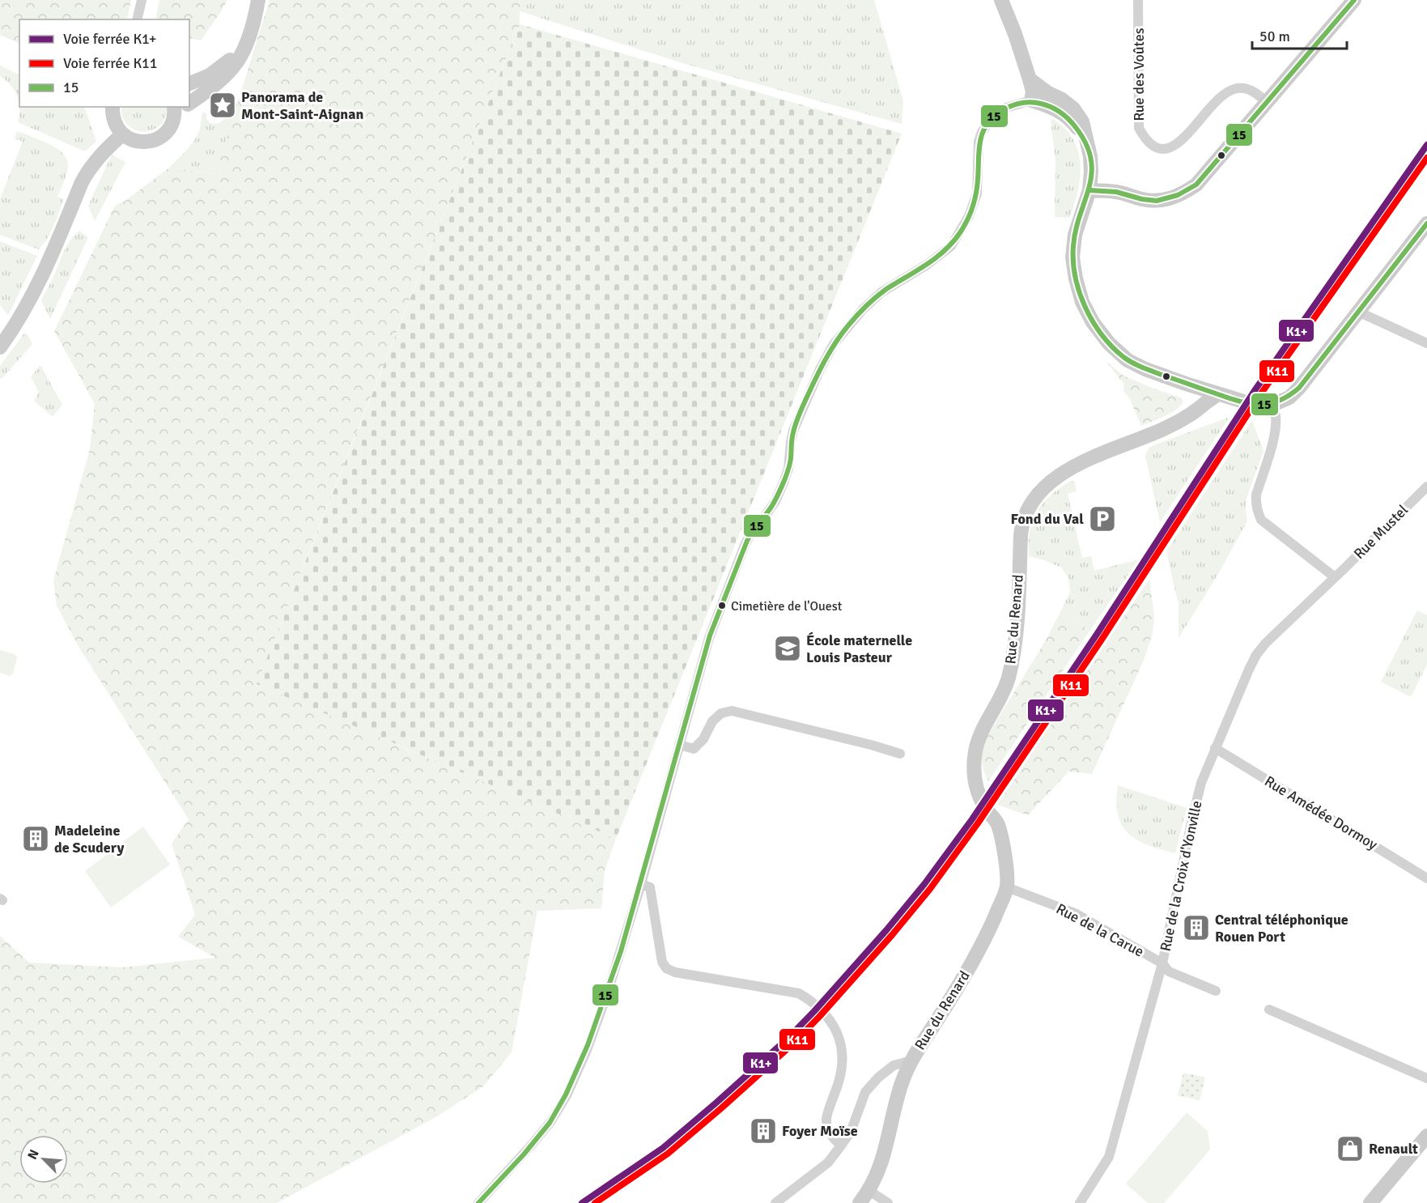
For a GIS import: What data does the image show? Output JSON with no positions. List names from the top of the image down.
{
  "streets": {
    "street": [
      "Rue des Voûtes",
      "Rue Mustel",
      "Rue du Renard",
      "Rue Amédée Dormoy",
      "Rue de la Croix d'Yonville",
      "Rue de la Carue"
    ]
  },
  "crossings": [
    ["Rue Mustel", "Rue de la Croix d'Yonville"],
    ["Rue du Renard", "Rue de la Carue"],
    ["Rue Amédée Dormoy", "Rue de la Croix d'Yonville"],
    ["Rue de la Croix d'Yonville", "Rue de la Carue"]
  ],
  "places": {
    "place": ["Panorama de Mont-Saint-Aignan"],
    "parking": ["Fond du Val"],
    "other": ["Cimetière de l'Ouest"],
    "school or university": ["École maternelle Louis Pasteur"],
    "building": ["Madeleine de Scudery", "Central téléphonique Rouen Port", "Foyer Moïse"],
    "shop": ["Renault"]
  },
  "lines": ["transit line 15", "rail line K1+", "rail line K11"],
  "legend": ["Voie ferrée K1+", "Voie ferrée K11", "15"],
  "scale_bar": "50 m",
  "north": "top left"
}
